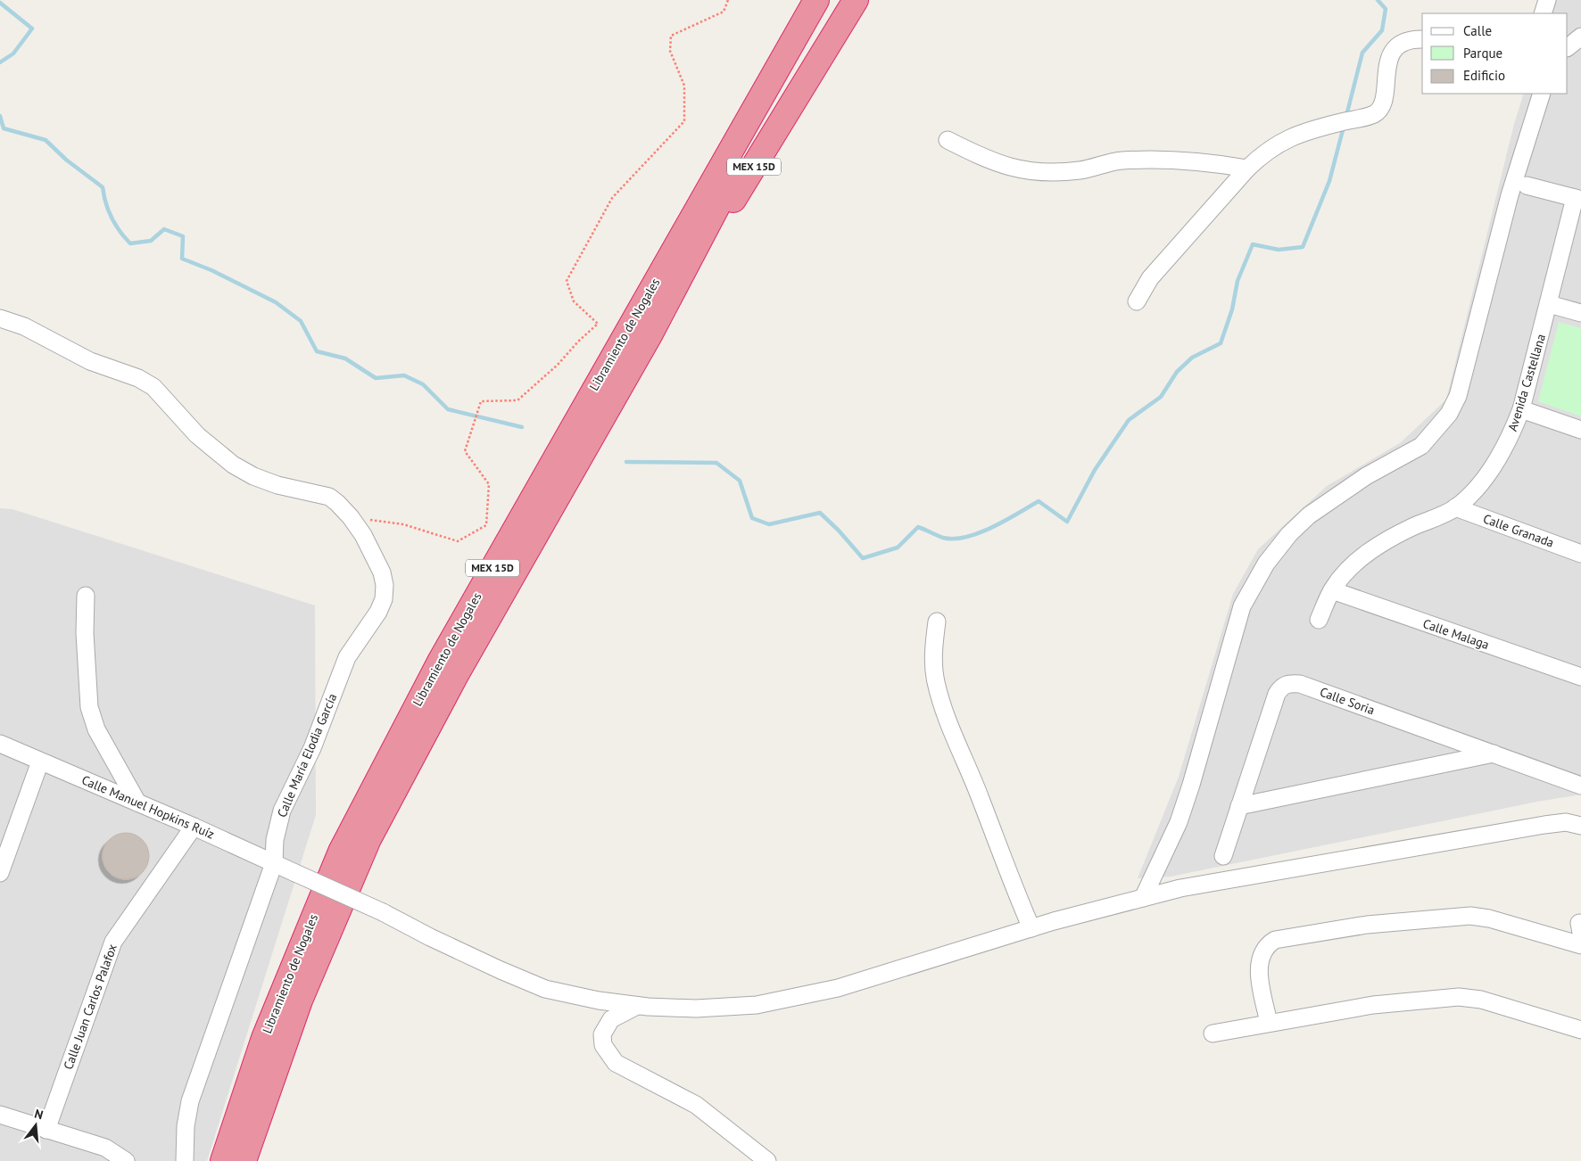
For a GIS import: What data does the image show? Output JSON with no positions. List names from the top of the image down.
{
  "streets": {
    "highway": ["MEX 15D", "Libramiento de Nogales"],
    "street": [
      "Avenida Castellana",
      "Calle Granada",
      "Calle Malaga",
      "Calle Soria",
      "Calle María Elodia García",
      "Calle Manuel Hopkins Ruíz",
      "Calle Juan Carlos Palafox"
    ]
  },
  "crossings": [
    ["MEX 15D", "Libramiento de Nogales"],
    ["Avenida Castellana", "Calle Granada"],
    ["Avenida Castellana", "Calle Malaga"],
    ["Calle María Elodia García", "Calle Manuel Hopkins Ruíz"],
    ["Calle Manuel Hopkins Ruíz", "Calle Juan Carlos Palafox"]
  ],
  "legend": ["Calle", "Parque", "Edificio"],
  "north": "top"
}
